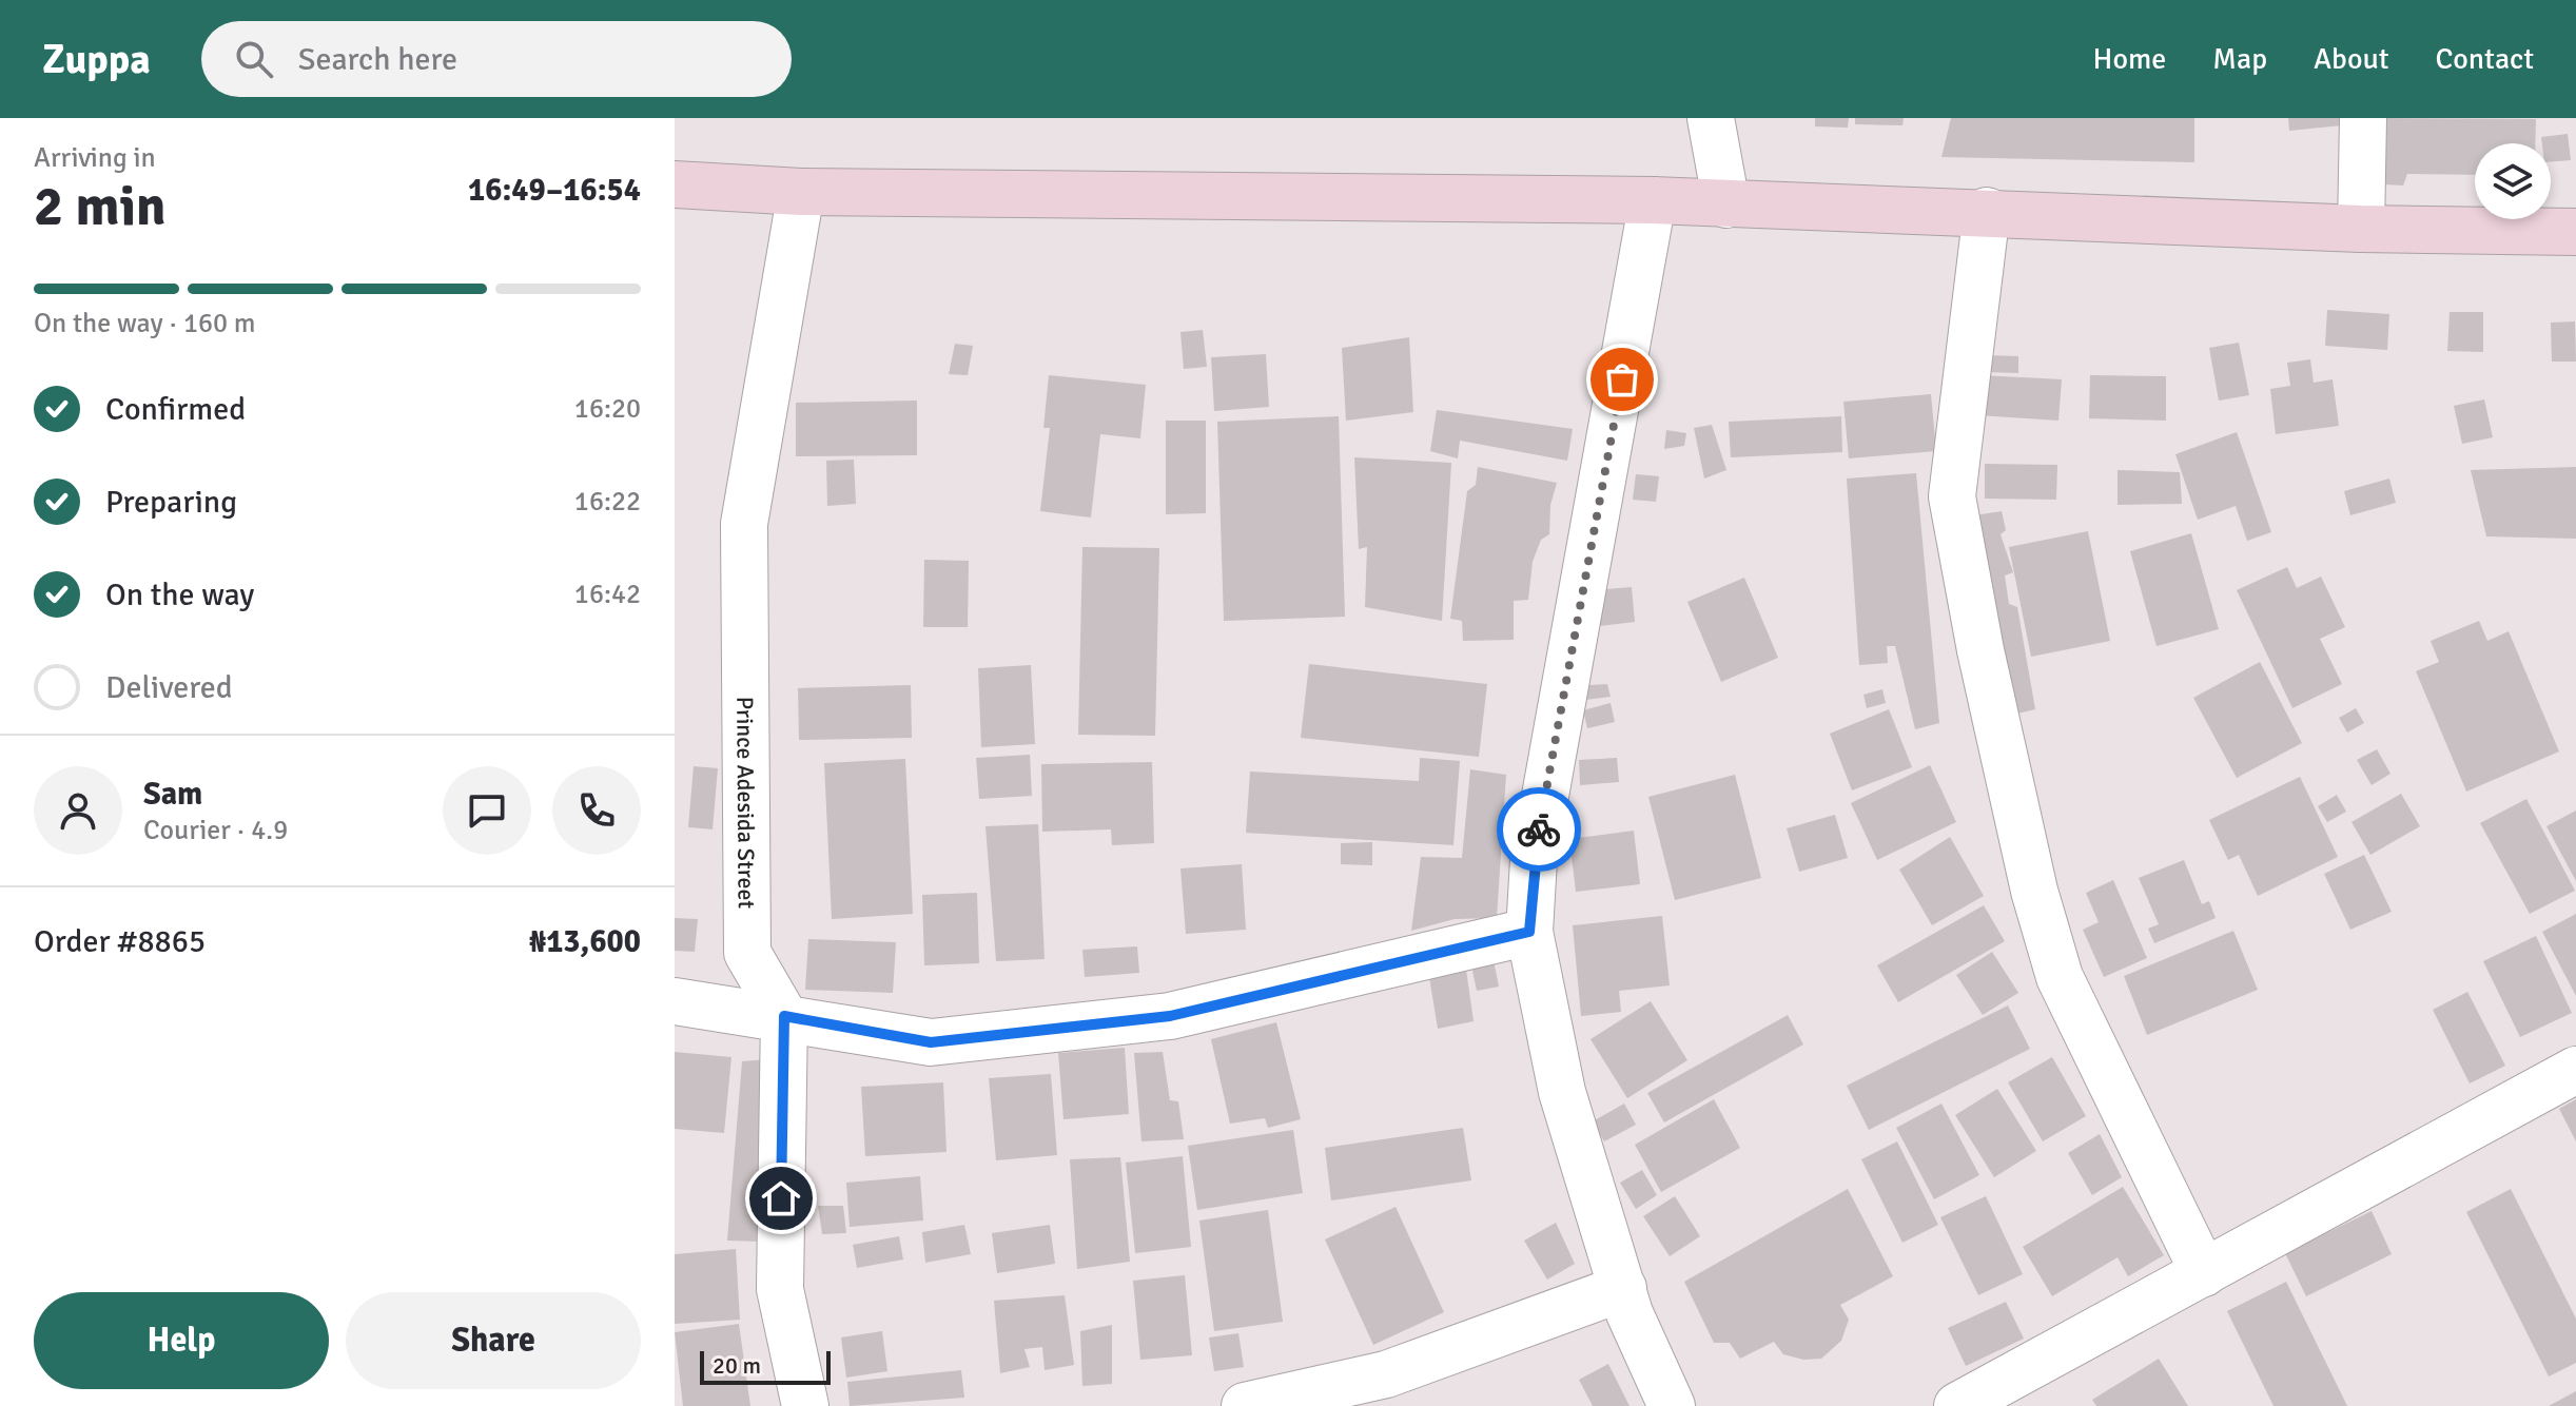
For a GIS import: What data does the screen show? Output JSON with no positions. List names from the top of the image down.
{
  "streets": {
    "street": ["Prince Adesida Street"]
  },
  "scale_bar": "20 m",
  "page": {
    "header": "Zuppa",
    "search": "Search here",
    "nav": [
      "Home",
      "Map",
      "About",
      "Contact"
    ],
    "heading": ["2 min", "Arriving in", "16:49–16:54"],
    "panel": [
      "Sam",
      "Courier · 4.9",
      "Order #8865",
      "₦13,600"
    ],
    "bar": "On the way · 160 m",
    "list": [
      ["Confirmed", "16:20"],
      ["Preparing", "16:22"],
      ["On the way", "16:42"],
      "Delivered"
    ],
    "buttons": ["Help", "Share"],
    "scale": "20 m"
  }
}
